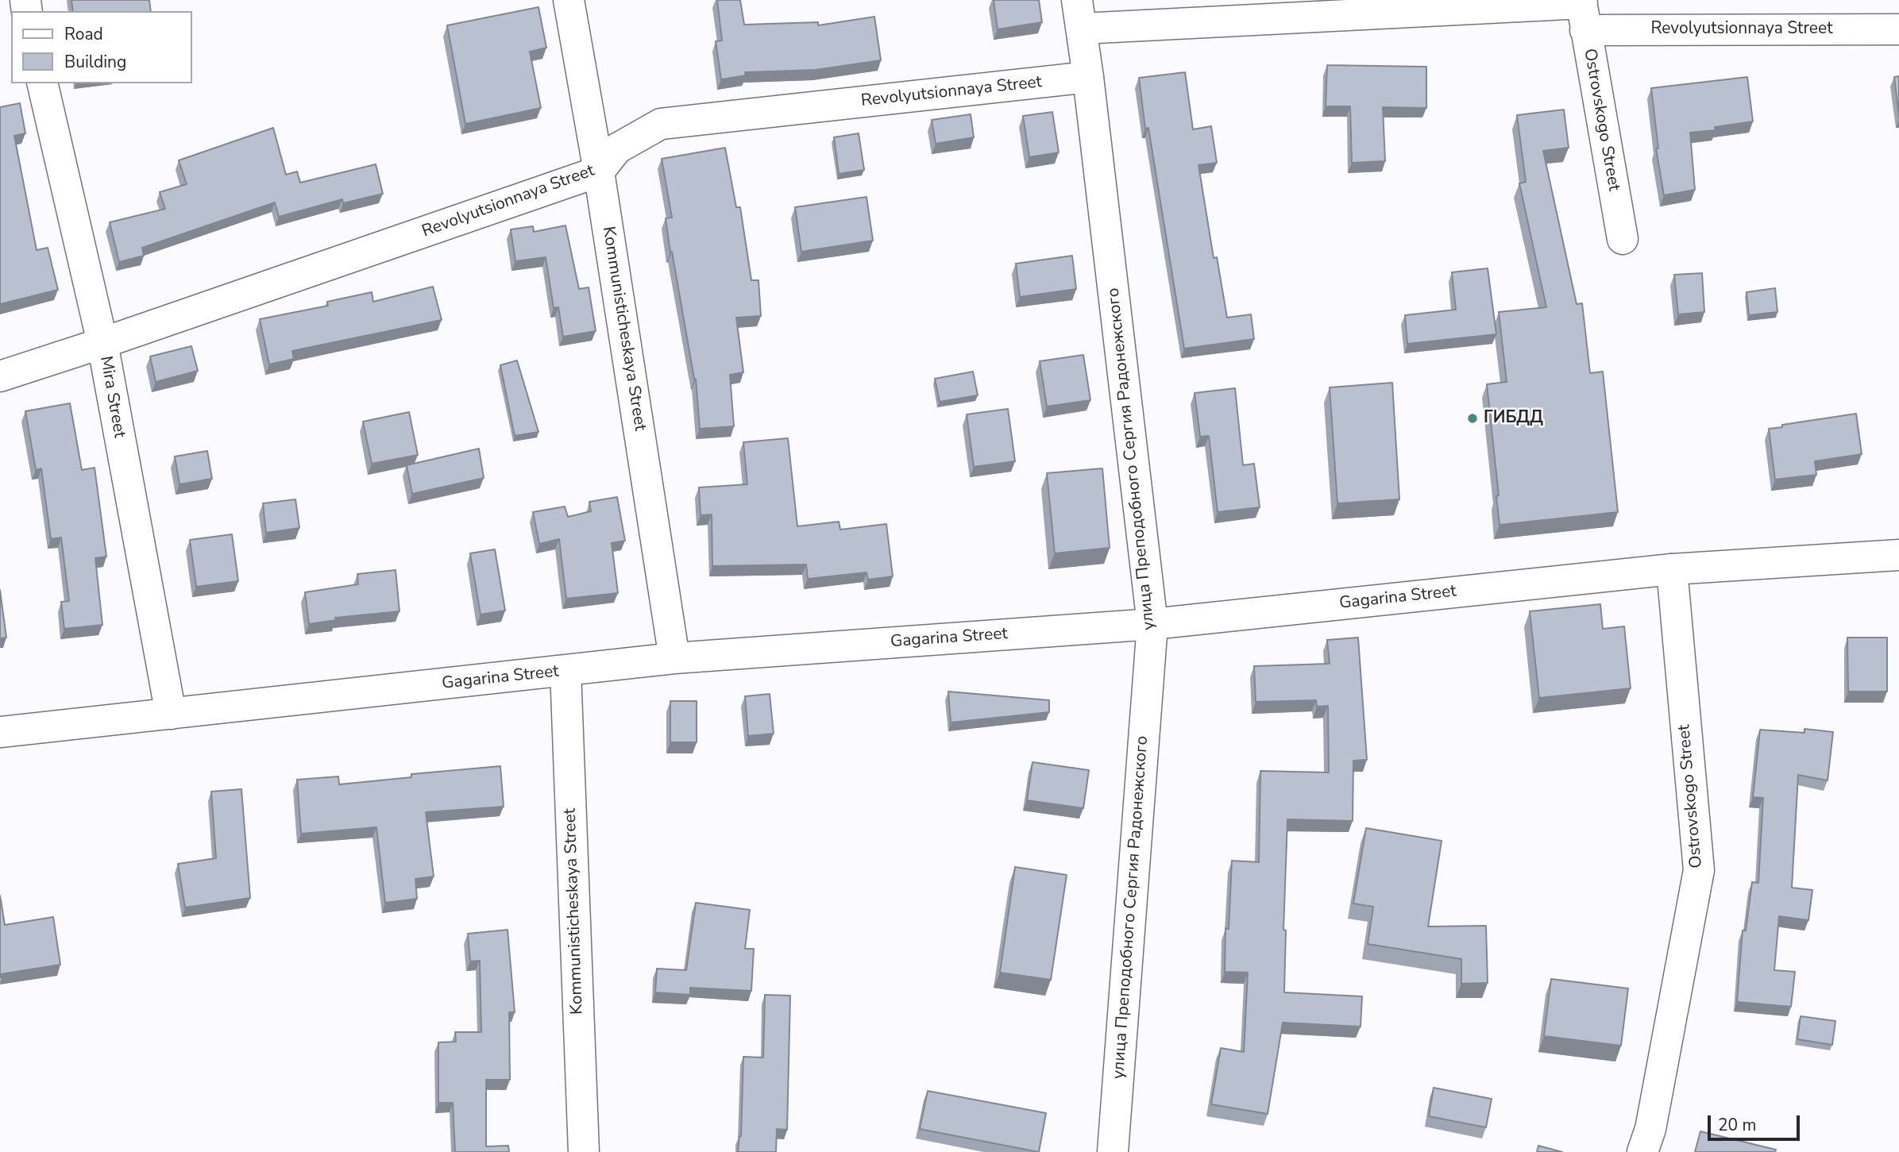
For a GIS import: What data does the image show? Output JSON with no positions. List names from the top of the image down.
{
  "streets": {
    "street": [
      "Revolyutsionnaya Street",
      "Ostrovskogo Street",
      "Kommunisticheskaya Street",
      "Mira Street",
      "улица Преподобного Сергия Радонежского",
      "Gagarina Street"
    ]
  },
  "crossings": [
    ["Revolyutsionnaya Street", "Ostrovskogo Street"],
    ["Revolyutsionnaya Street", "Kommunisticheskaya Street"],
    ["Revolyutsionnaya Street", "Mira Street"],
    ["Revolyutsionnaya Street", "улица Преподобного Сергия Радонежского"],
    ["Ostrovskogo Street", "Gagarina Street"],
    ["Kommunisticheskaya Street", "Gagarina Street"],
    ["Mira Street", "Gagarina Street"],
    ["улица Преподобного Сергия Радонежского", "Gagarina Street"]
  ],
  "places": ["ГИБДД"],
  "legend": ["Road", "Building"],
  "scale_bar": "20 m"
}
